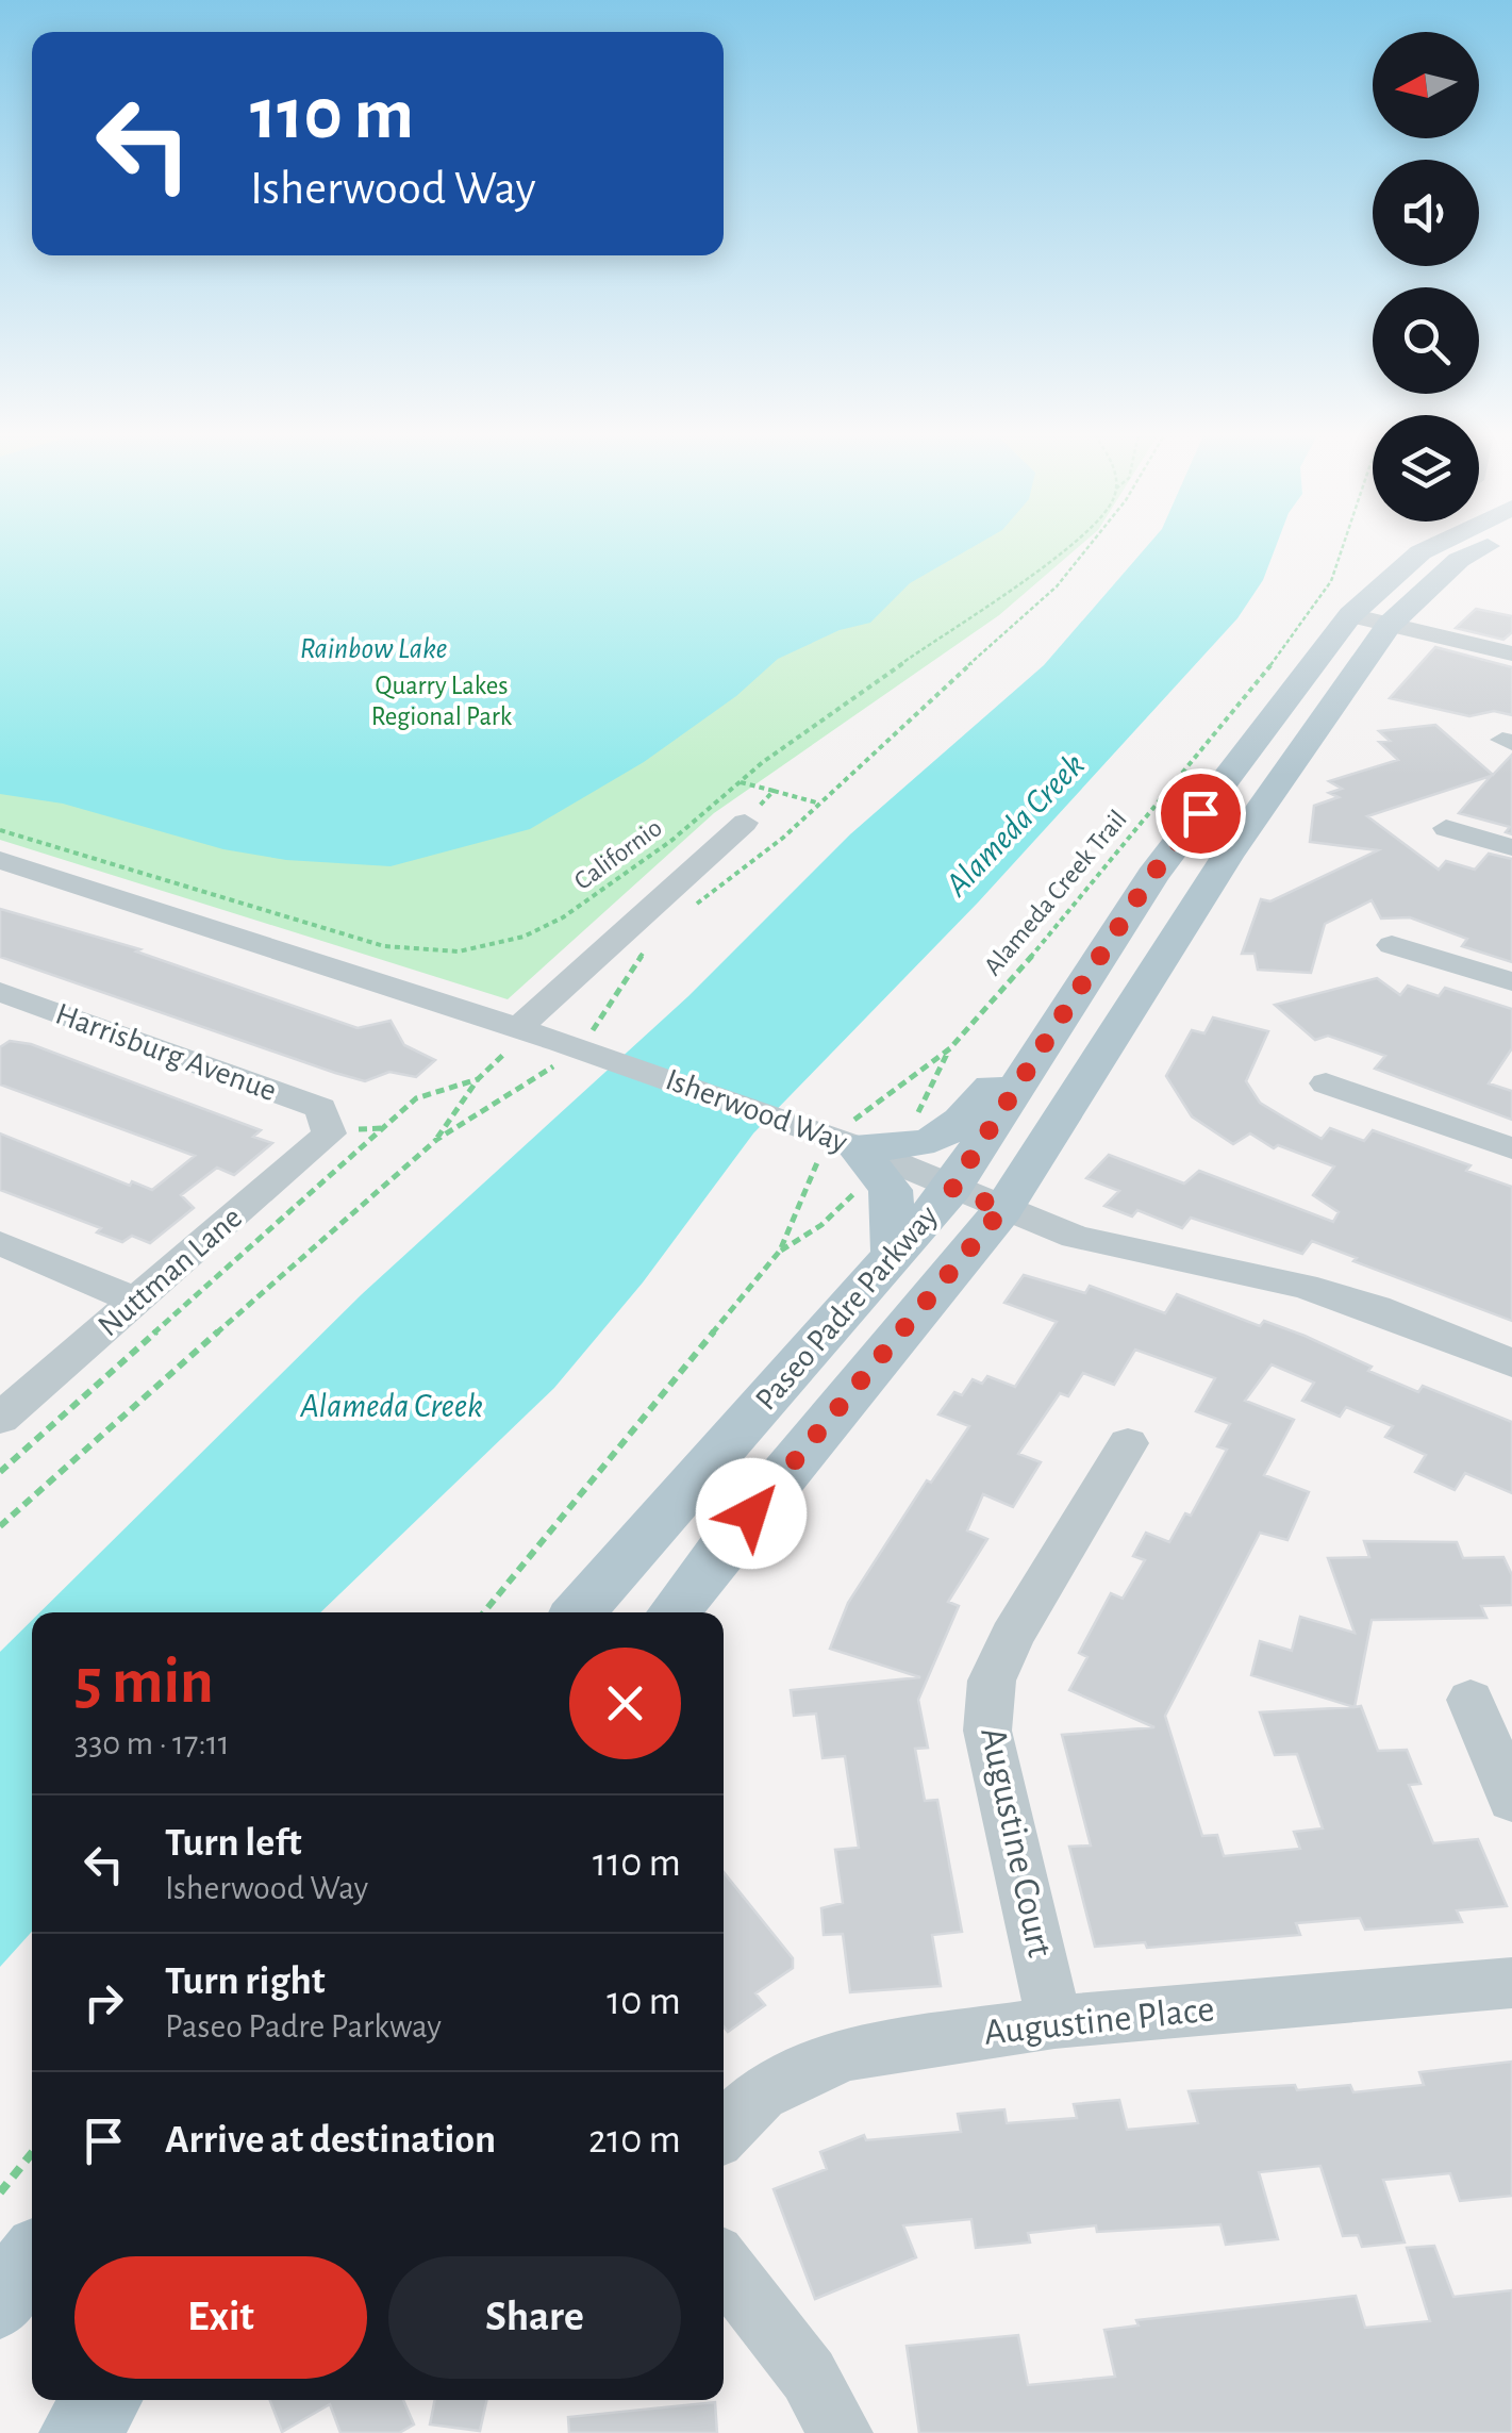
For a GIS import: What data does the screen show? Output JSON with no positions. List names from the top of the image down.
{
  "streets": {
    "main road": ["Paseo Padre Parkway"],
    "street": [
      "Harrisburg Avenue",
      "Isherwood Way",
      "Nuttman Lane",
      "Augustine Court",
      "Augustine Place"
    ],
    "path": ["Californio", "Alameda Creek Trail"]
  },
  "crossings": [
    ["Alameda Creek Trail", "Isherwood Way"],
    ["Harrisburg Avenue", "Nuttman Lane"],
    ["Isherwood Way", "Paseo Padre Parkway"],
    ["Augustine Court", "Augustine Place"]
  ],
  "water": ["Rainbow Lake", "Alameda Creek"],
  "parks": ["Quarry Lakes Regional Park"],
  "north": "left",
  "page": {
    "turn": ["110 m", "Isherwood Way"],
    "heading": ["5 min", "330 m · 17:11"],
    "list": [
      {
        "name": "Turn left",
        "note": "Isherwood Way",
        "value": "110 m"
      },
      {
        "name": "Turn right",
        "note": "Paseo Padre Parkway",
        "value": "10 m"
      },
      {
        "name": "Arrive at destination",
        "value": "210 m"
      }
    ],
    "buttons": ["Exit", "Share"]
  }
}
